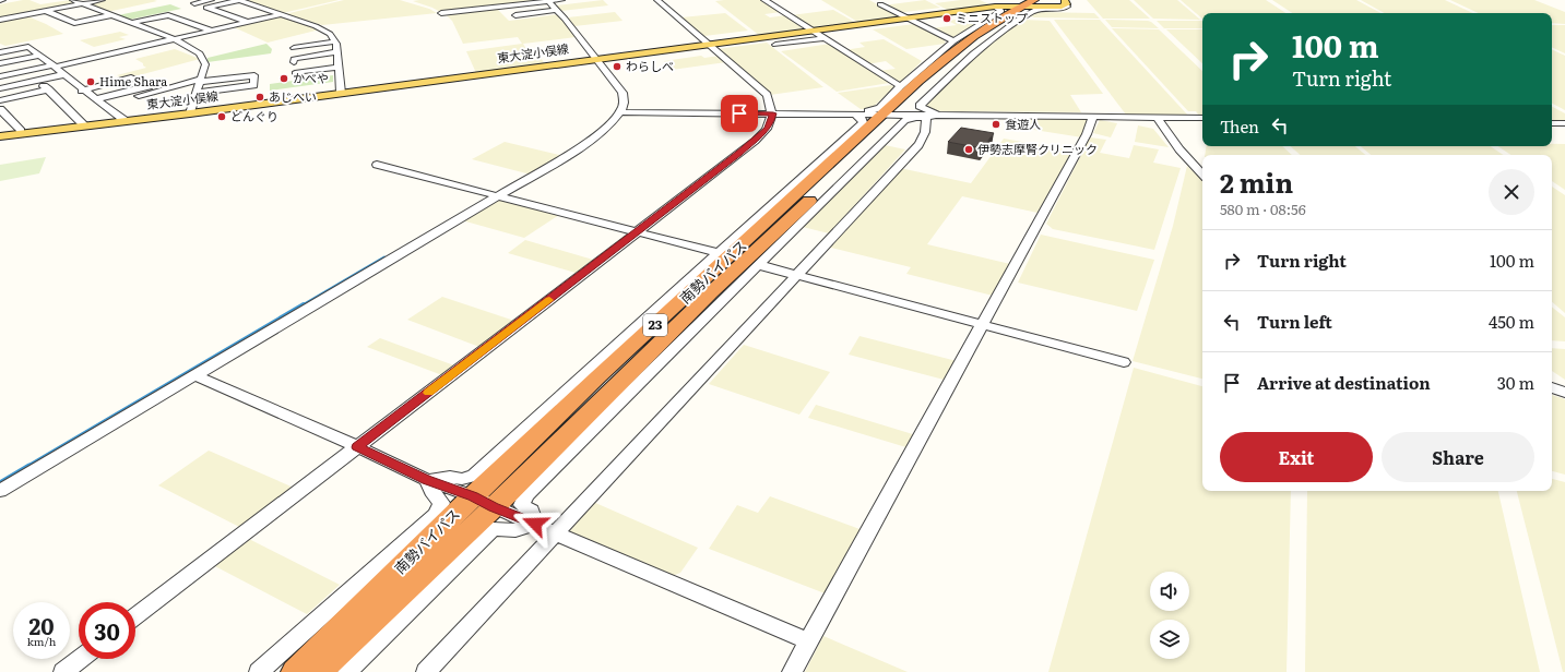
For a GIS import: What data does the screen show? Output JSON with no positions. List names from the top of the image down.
{
  "streets": {
    "highway": ["南勢バイパス", "23"],
    "main road": ["東大淀小俣線"]
  },
  "crossings": [
    ["東大淀小俣線", "南勢バイパス"]
  ],
  "places": [
    "ミニストップ",
    "わらしべ",
    "かべや",
    "Hime Shara",
    "あじへい",
    "どんぐり",
    "食遊人",
    "伊勢志摩腎クリニック"
  ],
  "page": {
    "turn": ["100 m", "Turn right"],
    "then": "Then",
    "heading": ["2 min", "580 m · 08:56"],
    "list": [
      {
        "name": "Turn right",
        "value": "100 m"
      },
      {
        "name": "Turn left",
        "value": "450 m"
      },
      {
        "name": "Arrive at destination",
        "value": "30 m"
      }
    ],
    "buttons": ["Exit", "Share"],
    "speed": "20 km/h",
    "limit": "30"
  }
}
